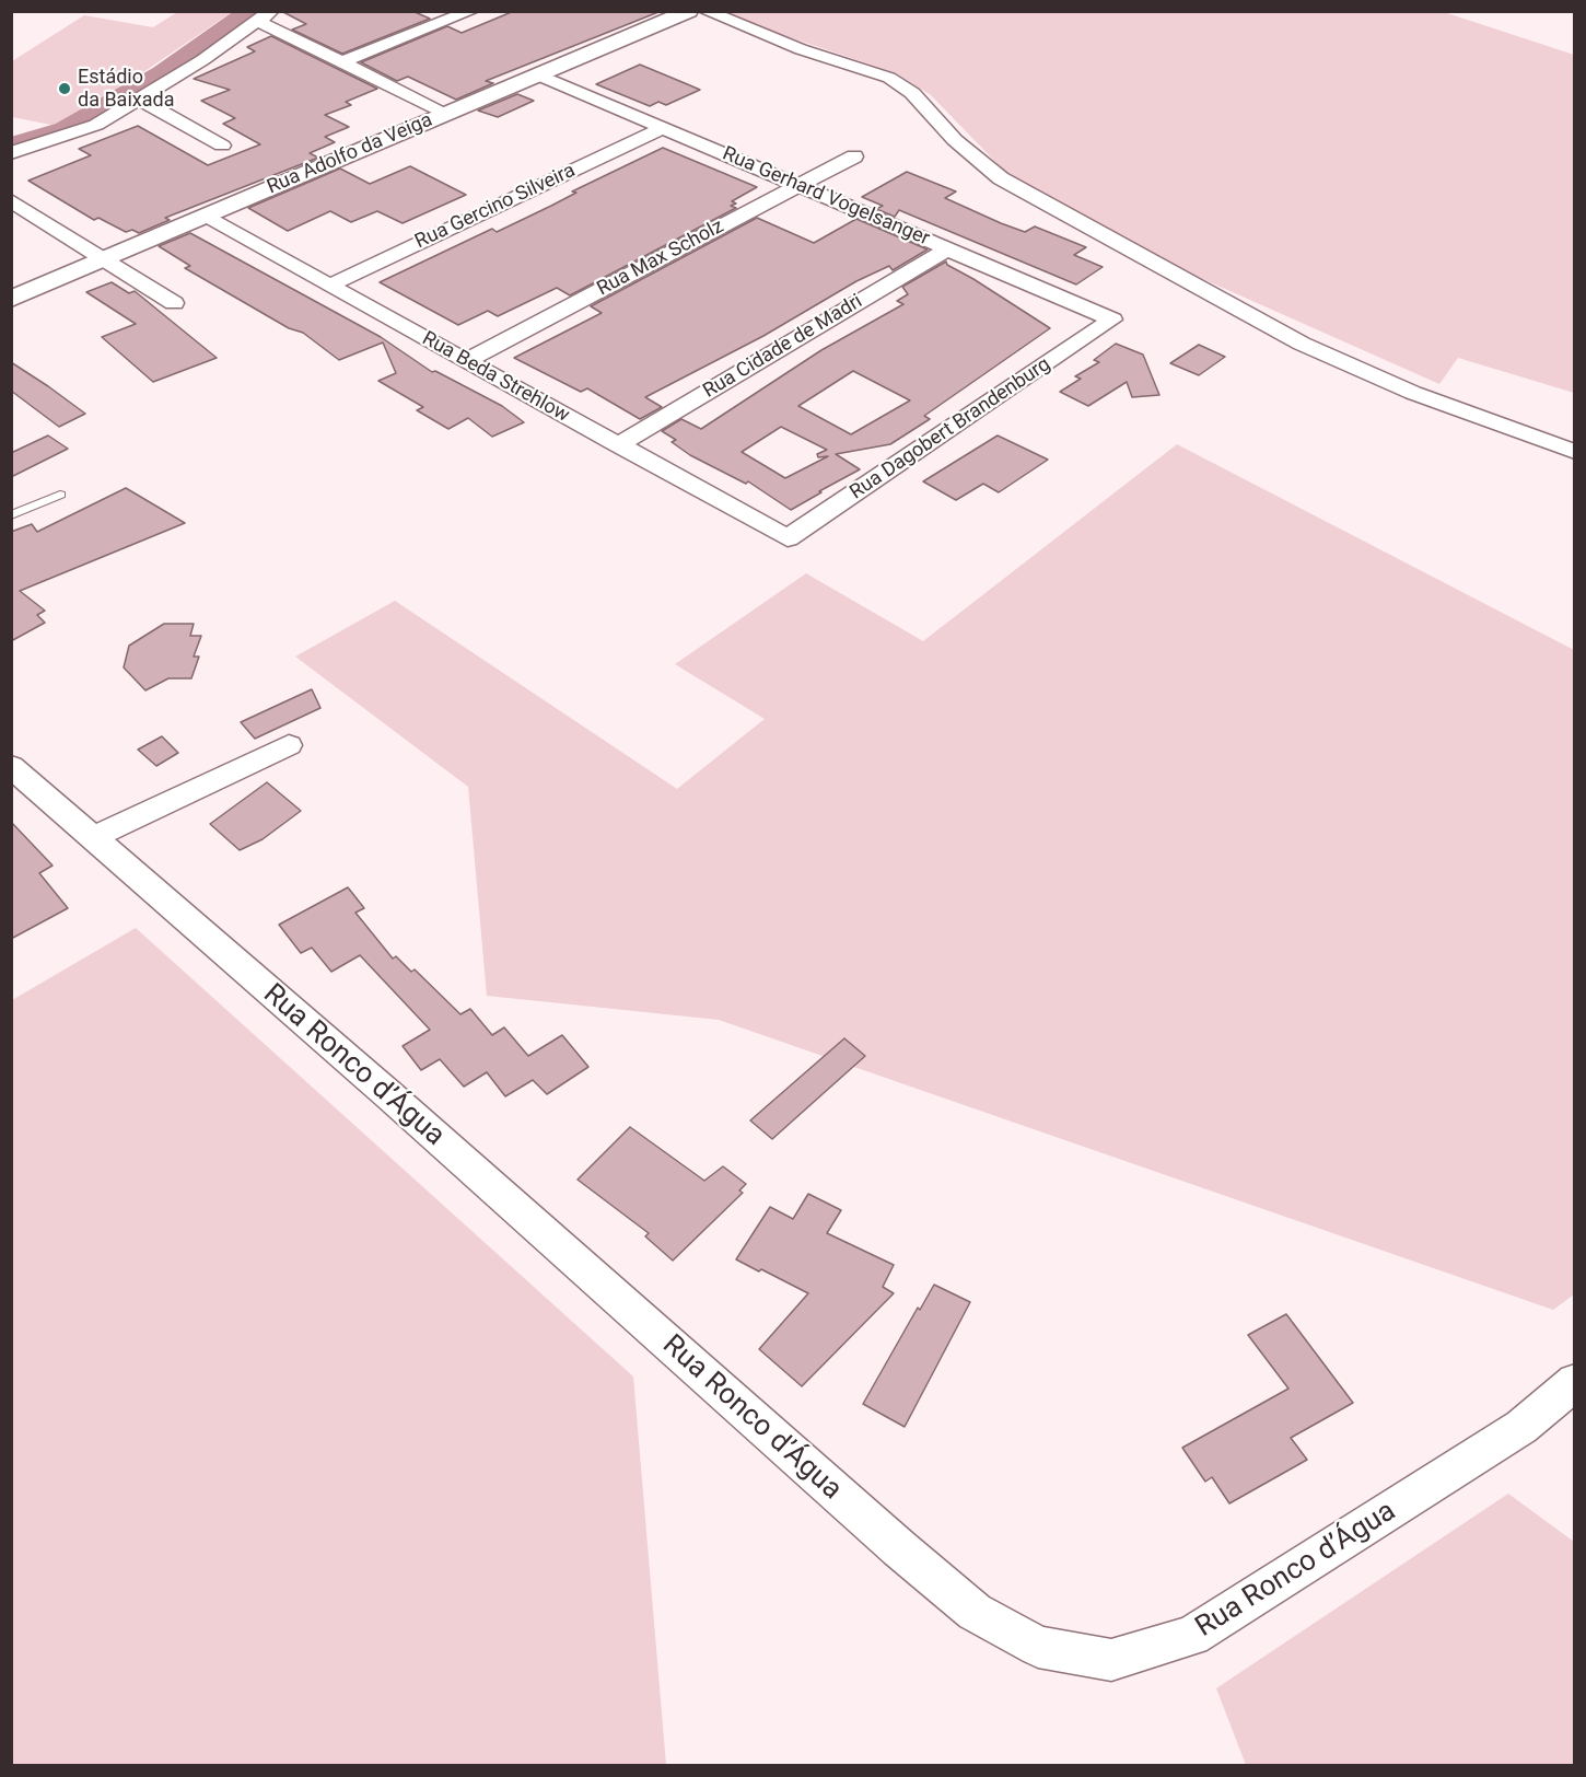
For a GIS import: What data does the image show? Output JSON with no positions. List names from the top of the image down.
{
  "streets": {
    "street": [
      "Rua Adolfo da Veiga",
      "Rua Gerhard Vogelsanger",
      "Rua Gercino Silveira",
      "Rua Max Scholz",
      "Rua Cidade de Madri",
      "Rua Beda Strehlow",
      "Rua Dagobert Brandenburg",
      "Rua Ronco d’Água"
    ]
  },
  "crossings": [
    ["Rua Adolfo da Veiga", "Rua Gerhard Vogelsanger"],
    ["Rua Adolfo da Veiga", "Rua Beda Strehlow"],
    ["Rua Gerhard Vogelsanger", "Rua Gercino Silveira"],
    ["Rua Gerhard Vogelsanger", "Rua Max Scholz"],
    ["Rua Gerhard Vogelsanger", "Rua Cidade de Madri"],
    ["Rua Gerhard Vogelsanger", "Rua Dagobert Brandenburg"],
    ["Rua Gercino Silveira", "Rua Beda Strehlow"],
    ["Rua Max Scholz", "Rua Beda Strehlow"],
    ["Rua Cidade de Madri", "Rua Beda Strehlow"],
    ["Rua Beda Strehlow", "Rua Dagobert Brandenburg"]
  ],
  "places": ["Estádio da Baixada"]
}
